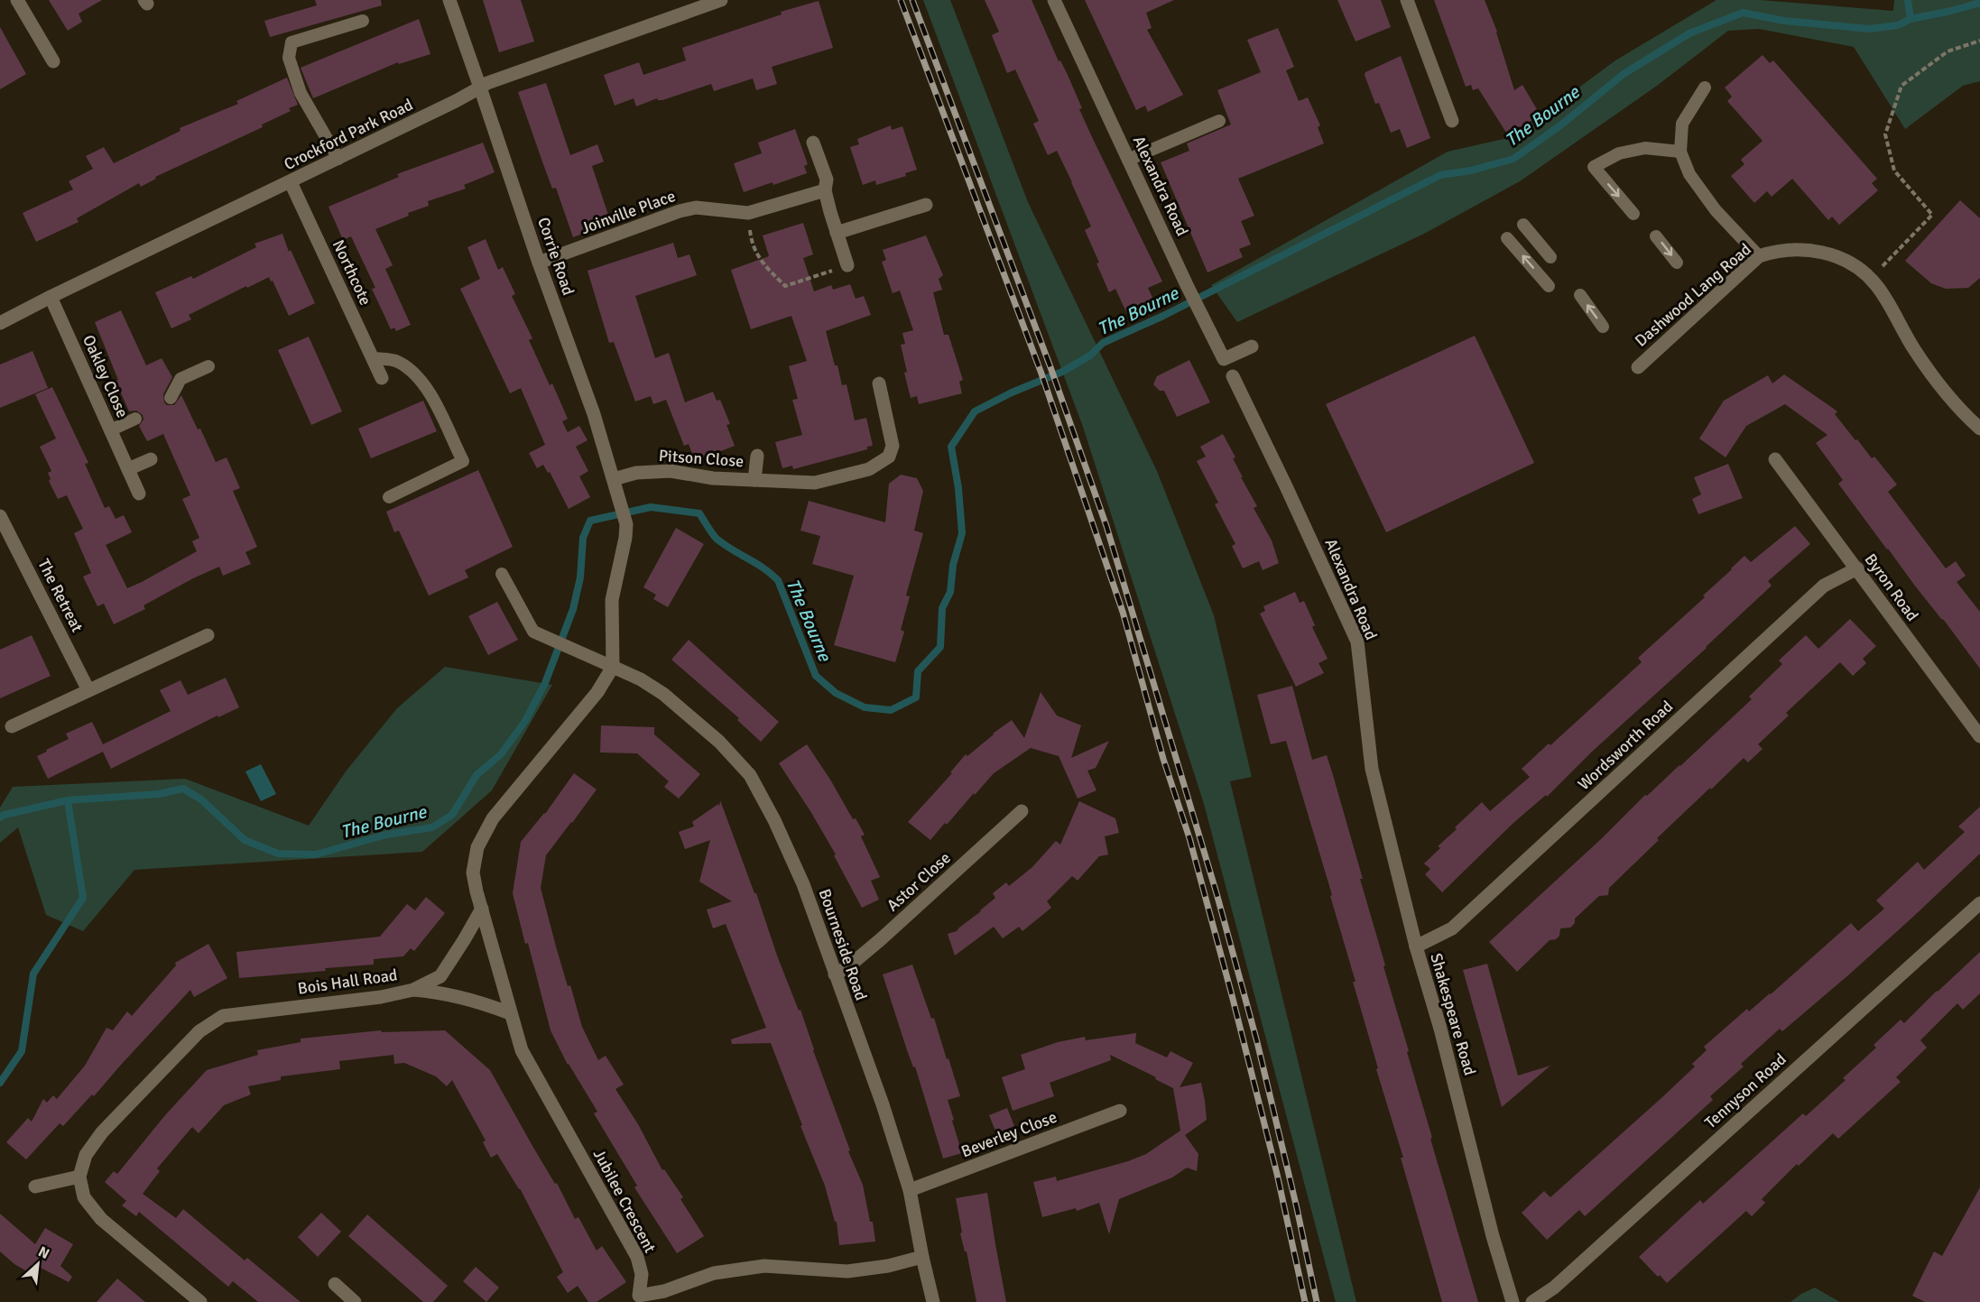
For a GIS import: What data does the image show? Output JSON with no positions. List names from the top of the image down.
{
  "streets": {
    "street": [
      "Crockford Park Road",
      "Alexandra Road",
      "Joinville Place",
      "Corrie Road",
      "Northcote",
      "Dashwood Lang Road",
      "Oakley Close",
      "Pitson Close",
      "Byron Road",
      "The Retreat",
      "Wordsworth Road",
      "Astor Close",
      "Bourneside Road",
      "Bois Hall Road",
      "Shakespeare Road",
      "Tennyson Road",
      "Beverley Close",
      "Jubilee Crescent"
    ]
  },
  "crossings": [
    ["Crockford Park Road", "Corrie Road"],
    ["Crockford Park Road", "Northcote"],
    ["Crockford Park Road", "Oakley Close"],
    ["Alexandra Road", "Shakespeare Road"],
    ["Joinville Place", "Corrie Road"],
    ["Corrie Road", "Pitson Close"],
    ["Corrie Road", "Bourneside Road"],
    ["Byron Road", "Wordsworth Road"],
    ["Wordsworth Road", "Shakespeare Road"],
    ["Astor Close", "Bourneside Road"],
    ["Bourneside Road", "Beverley Close"],
    ["Bourneside Road", "Jubilee Crescent"],
    ["Bois Hall Road", "Jubilee Crescent"]
  ],
  "water": ["The Bourne"],
  "north": "top right"
}
